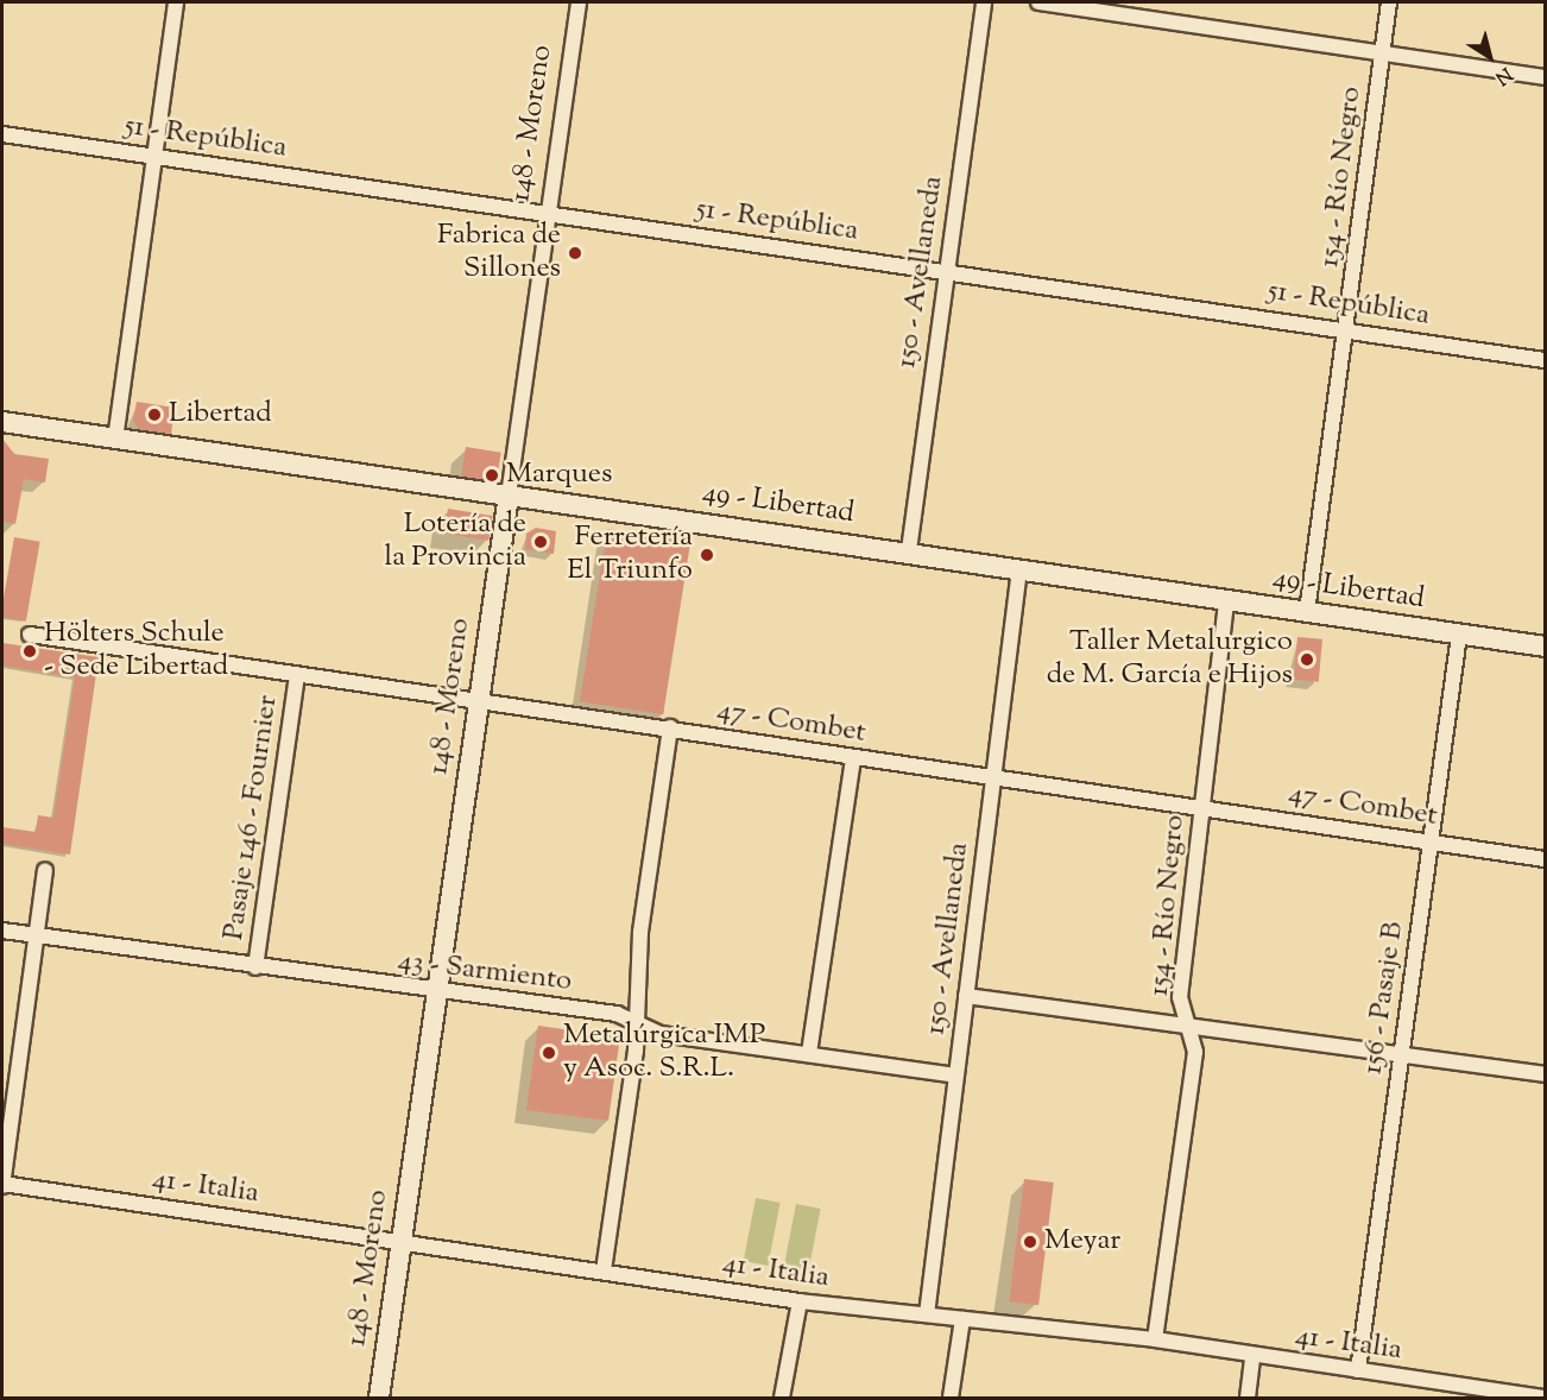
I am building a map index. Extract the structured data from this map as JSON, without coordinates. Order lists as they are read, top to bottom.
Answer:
{
  "streets": {
    "street": [
      "148 - Moreno",
      "51 - República",
      "154 - Río Negro",
      "150 - Avellaneda",
      "49 - Libertad",
      "47 - Combet",
      "Pasaje 146 - Fournier",
      "43 - Sarmiento",
      "156 - Pasaje B",
      "41 - Italia"
    ]
  },
  "crossings": [
    ["148 - Moreno", "51 - República"],
    ["148 - Moreno", "49 - Libertad"],
    ["148 - Moreno", "47 - Combet"],
    ["148 - Moreno", "43 - Sarmiento"],
    ["148 - Moreno", "41 - Italia"],
    ["51 - República", "154 - Río Negro"],
    ["51 - República", "150 - Avellaneda"],
    ["154 - Río Negro", "49 - Libertad"],
    ["154 - Río Negro", "47 - Combet"],
    ["154 - Río Negro", "41 - Italia"],
    ["150 - Avellaneda", "49 - Libertad"],
    ["150 - Avellaneda", "47 - Combet"],
    ["150 - Avellaneda", "43 - Sarmiento"],
    ["150 - Avellaneda", "41 - Italia"],
    ["49 - Libertad", "156 - Pasaje B"],
    ["47 - Combet", "Pasaje 146 - Fournier"],
    ["47 - Combet", "156 - Pasaje B"],
    ["Pasaje 146 - Fournier", "43 - Sarmiento"],
    ["156 - Pasaje B", "41 - Italia"]
  ],
  "places": [
    "Fabrica de Sillones",
    "Libertad",
    "Marques",
    "Lotería de la Provincia",
    "Ferretería El Triunfo",
    "Hölters Schule - Sede Libertad",
    "Taller Metalurgico de M. García e Hijos",
    "Metalúrgica IMP y Asoc. S.R.L.",
    "Meyar"
  ],
  "north": "bottom right"
}
